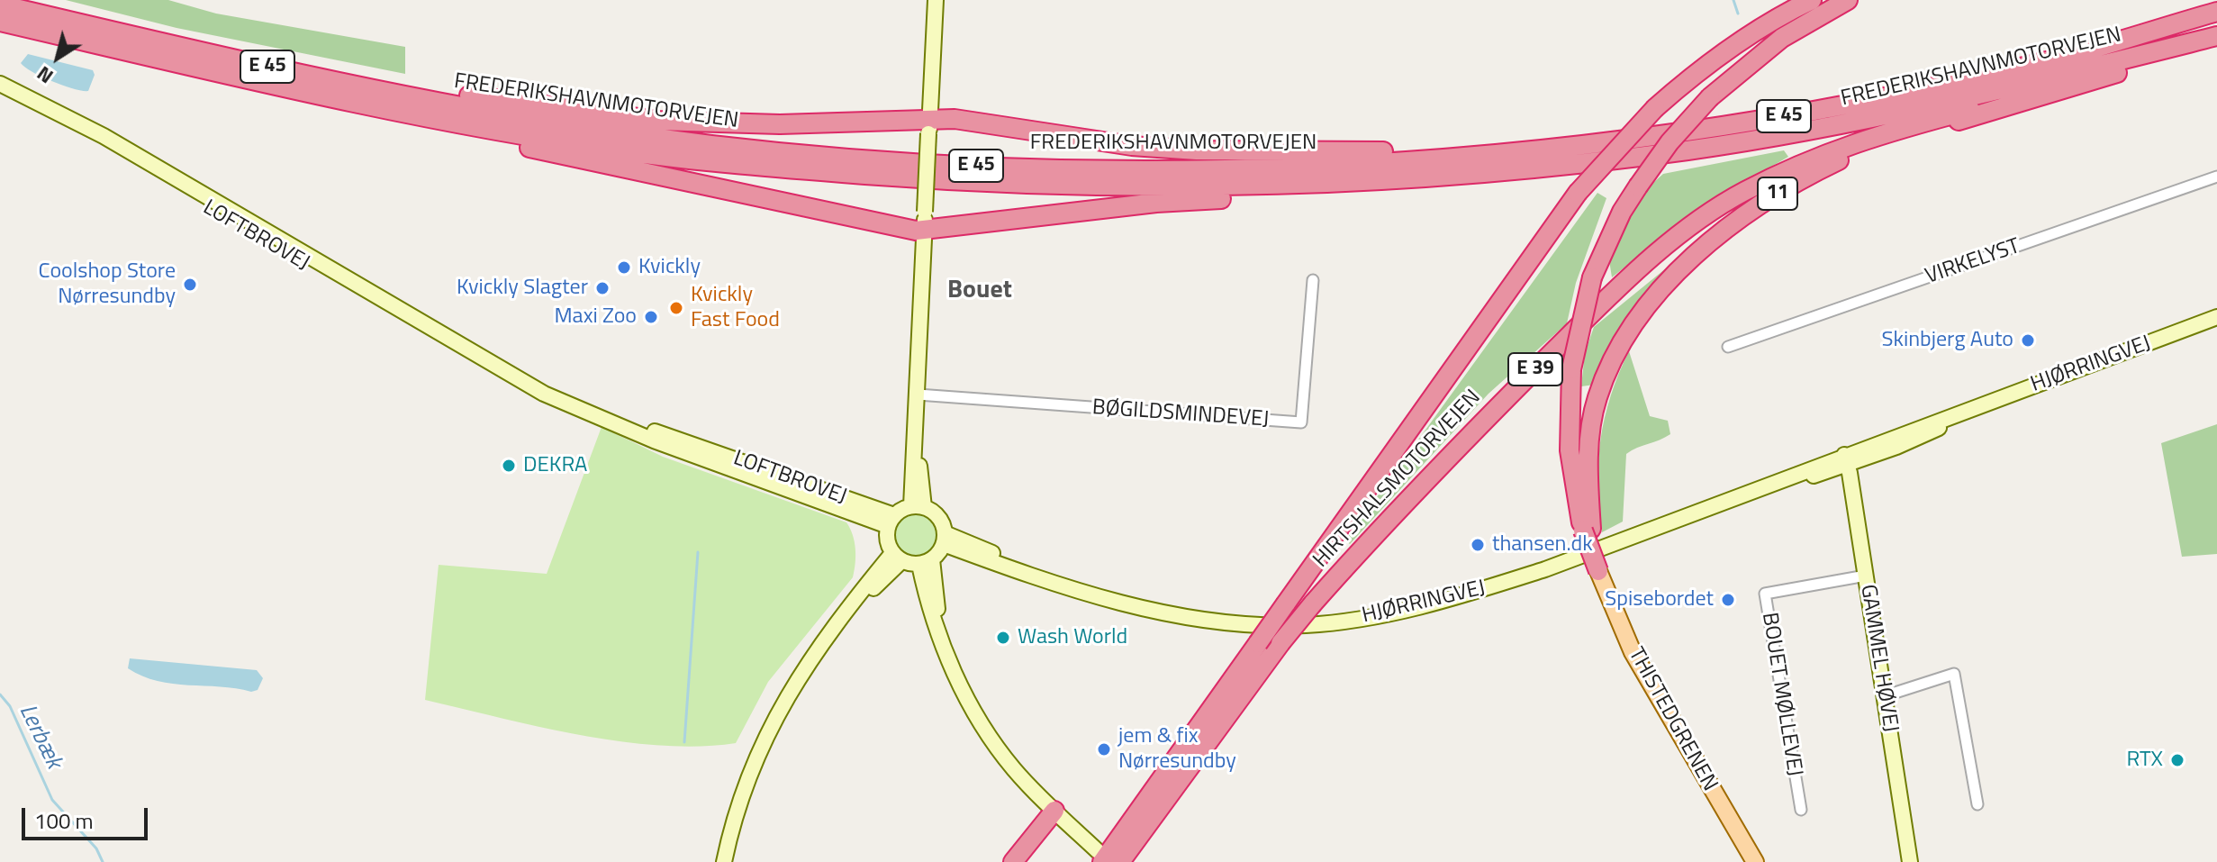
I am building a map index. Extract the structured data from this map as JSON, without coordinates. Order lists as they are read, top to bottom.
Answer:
{
  "streets": {
    "highway": [
      "E 45",
      "FREDERIKSHAVNMOTORVEJEN",
      "11",
      "E 39",
      "HIRTSHALSMOTORVEJEN"
    ],
    "main road": [
      "LOFTBROVEJ",
      "HJØRRINGVEJ",
      "GAMMEL HØVEJ",
      "THISTEDGRENEN"
    ],
    "street": ["VIRKELYST", "BØGILDSMINDEVEJ", "BOUET MØLLEVEJ"]
  },
  "crossings": [
    ["FREDERIKSHAVNMOTORVEJEN", "HIRTSHALSMOTORVEJEN"],
    ["11", "HIRTSHALSMOTORVEJEN"],
    ["11", "THISTEDGRENEN"],
    ["LOFTBROVEJ", "HJØRRINGVEJ"],
    ["HJØRRINGVEJ", "GAMMEL HØVEJ"],
    ["GAMMEL HØVEJ", "BOUET MØLLEVEJ"]
  ],
  "districts": ["Bouet"],
  "water": ["Lerbæk"],
  "places": [
    "Kvickly",
    "Coolshop Store Nørresundby",
    "Kvickly Slagter",
    "Kvickly Fast Food",
    "Maxi Zoo",
    "Skinbjerg Auto",
    "DEKRA",
    "thansen.dk",
    "Spisebordet",
    "Wash World",
    "jem & fix Nørresundby",
    "RTX"
  ],
  "scale_bar": "100 m",
  "north": "bottom left"
}
